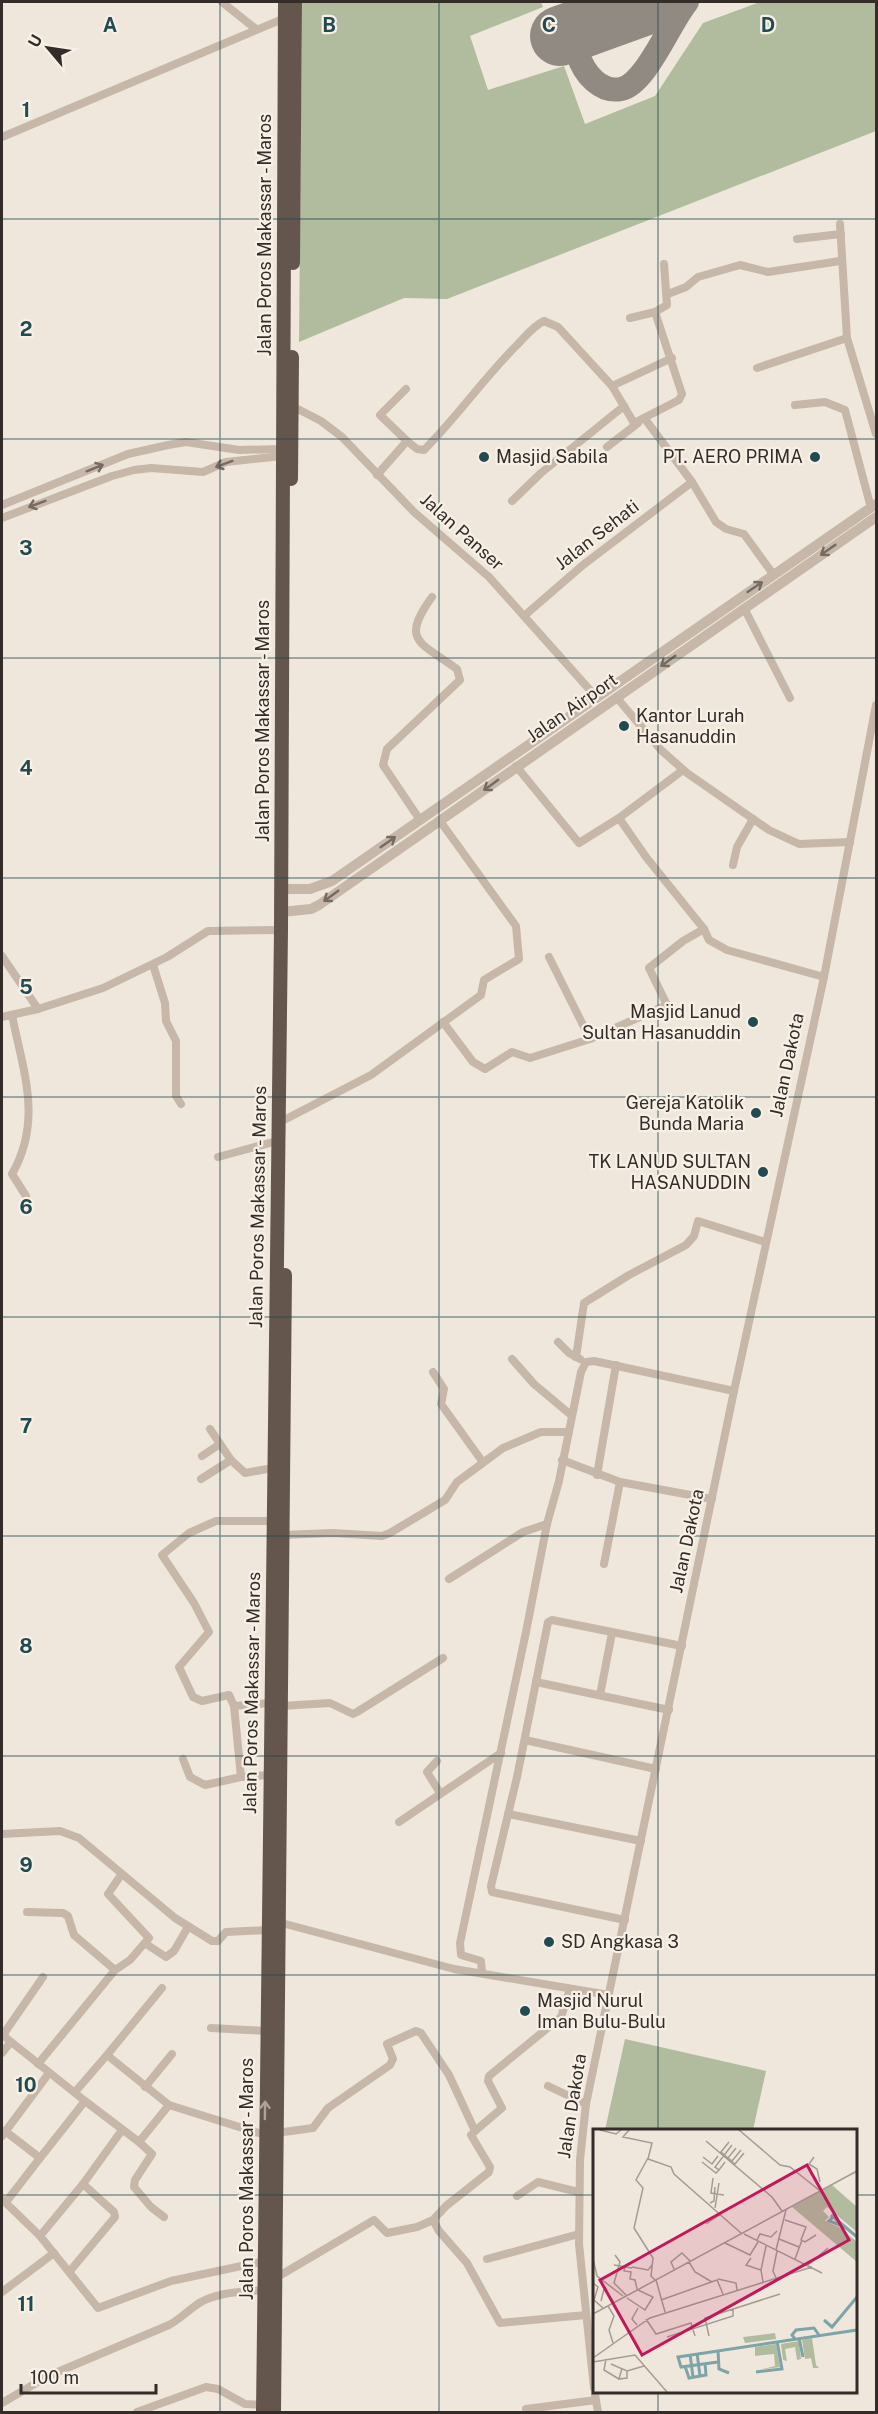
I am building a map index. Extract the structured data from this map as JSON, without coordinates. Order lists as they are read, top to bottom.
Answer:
{
  "streets": {
    "highway": ["Jalan Poros Makassar - Maros"],
    "street": [
      "Jalan Panser",
      "Jalan Sehati",
      "Jalan Airport",
      "Jalan Dakota"
    ]
  },
  "crossings": [
    ["Jalan Poros Makassar - Maros", "Jalan Panser"],
    ["Jalan Poros Makassar - Maros", "Jalan Airport"],
    ["Jalan Panser", "Jalan Sehati"],
    ["Jalan Panser", "Jalan Airport"]
  ],
  "places": [
    "Masjid Sabila",
    "PT. AERO PRIMA",
    "Kantor Lurah Hasanuddin",
    "Masjid Lanud Sultan Hasanuddin",
    "Gereja Katolik Bunda Maria",
    "TK LANUD SULTAN HASANUDDIN",
    "SD Angkasa 3",
    "Masjid Nurul Iman Bulu-Bulu"
  ],
  "scale_bar": "100 m",
  "north": "top left",
  "grid": {
    "columns": [
      "A",
      "B",
      "C",
      "D"
    ],
    "rows": [
      "1",
      "2",
      "3",
      "4",
      "5",
      "6",
      "7",
      "8",
      "9",
      "10",
      "11"
    ]
  }
}
